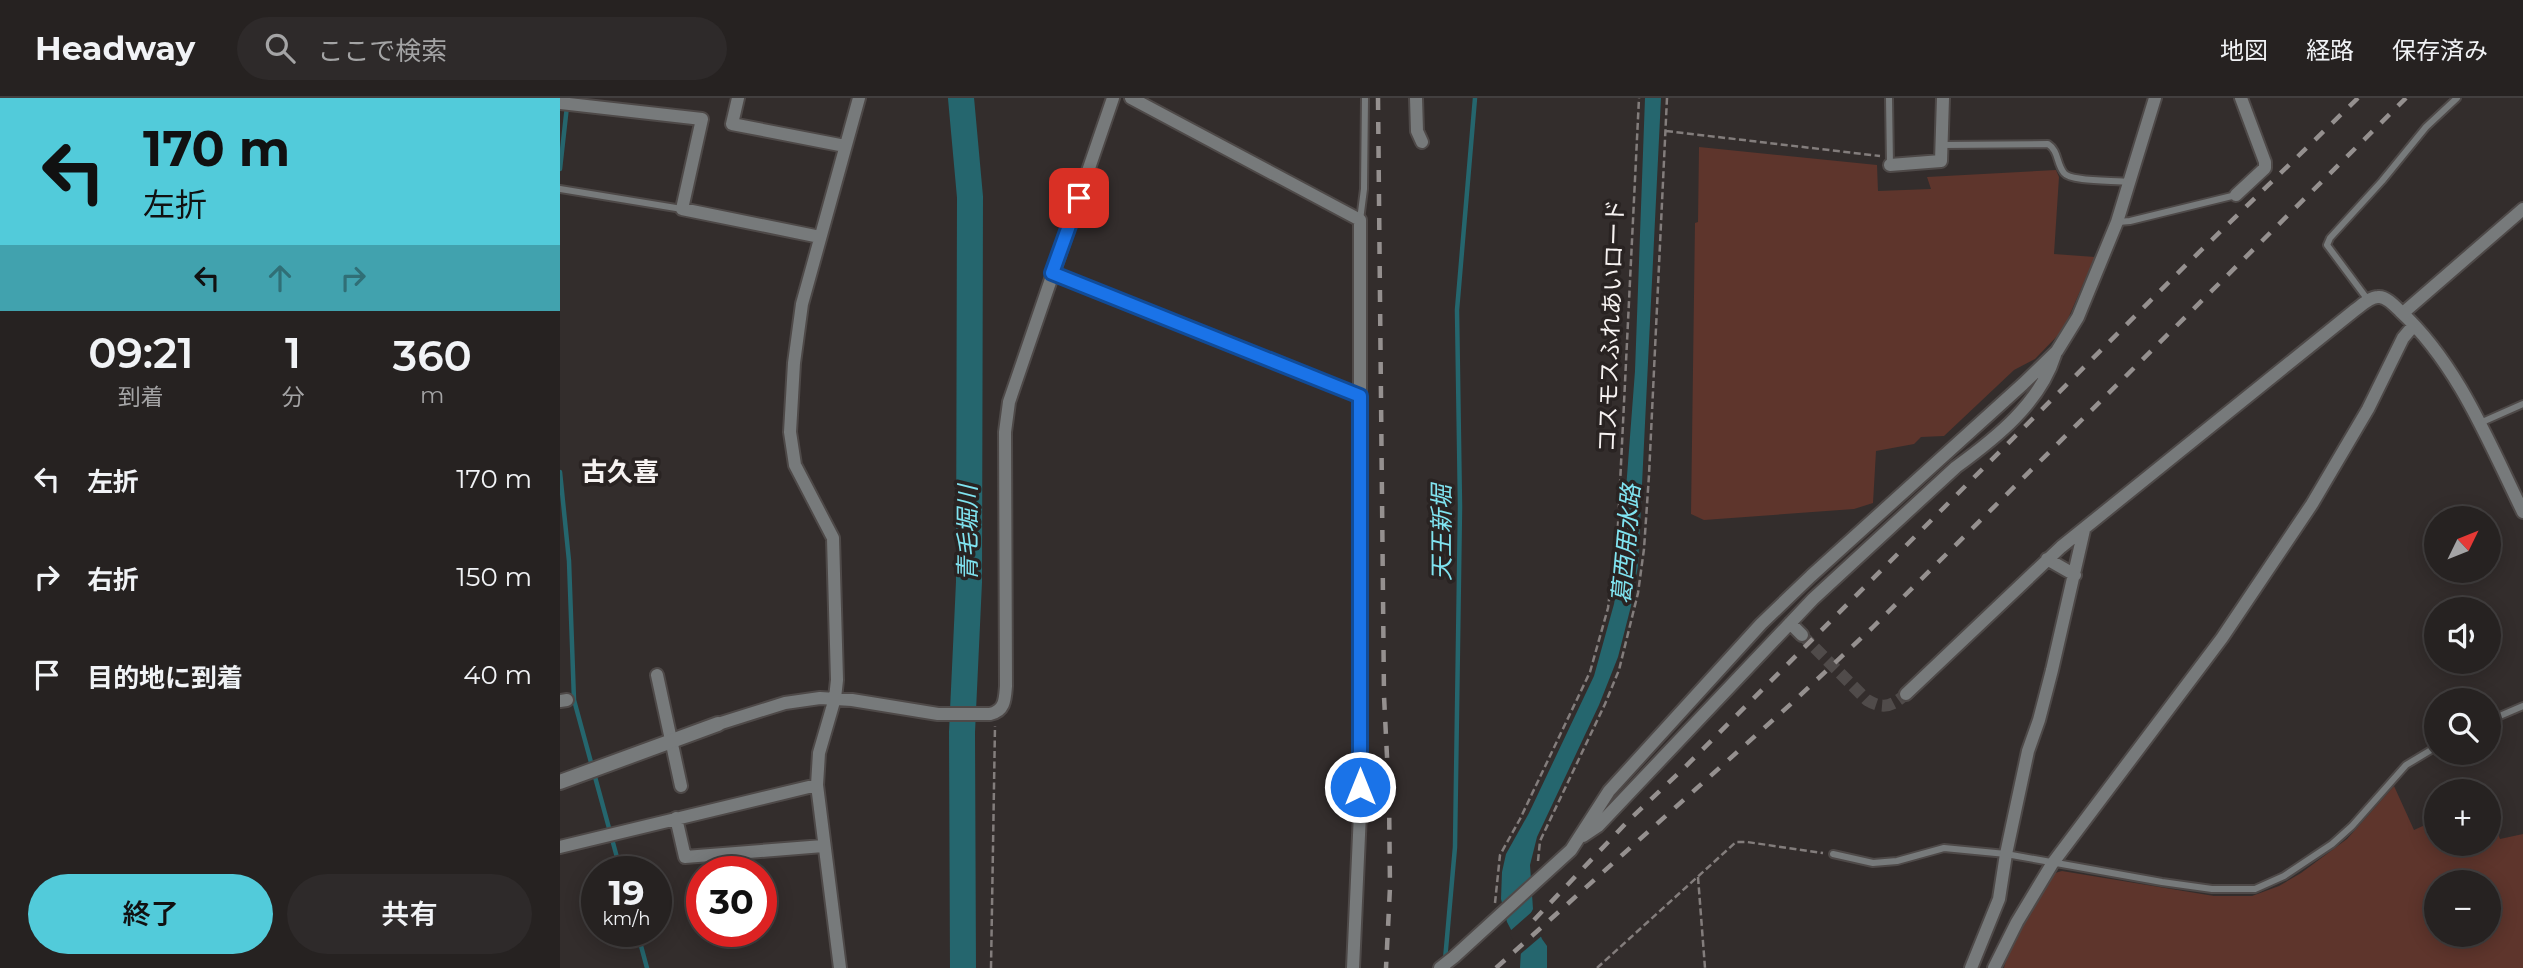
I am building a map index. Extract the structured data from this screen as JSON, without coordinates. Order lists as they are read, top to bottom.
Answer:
{
  "streets": {
    "path": ["コスモスふれあいロード"]
  },
  "districts": ["古久喜"],
  "water": ["青毛堀川", "天王新堀", "葛西用水路"],
  "north": "top right",
  "page": {
    "header": "Headway",
    "search": "ここで検索",
    "nav": ["地図", "経路", "保存済み"],
    "turn": ["170 m", "左折"],
    "eta": [
      "09:21",
      "到着",
      "1",
      "分",
      "360",
      "m"
    ],
    "list": [
      {
        "name": "左折",
        "value": "170 m"
      },
      {
        "name": "右折",
        "value": "150 m"
      },
      {
        "name": "目的地に到着",
        "value": "40 m"
      }
    ],
    "map_buttons": ["+", "−"],
    "speed": "19 km/h",
    "limit": "30",
    "buttons": ["終了", "共有"]
  }
}
